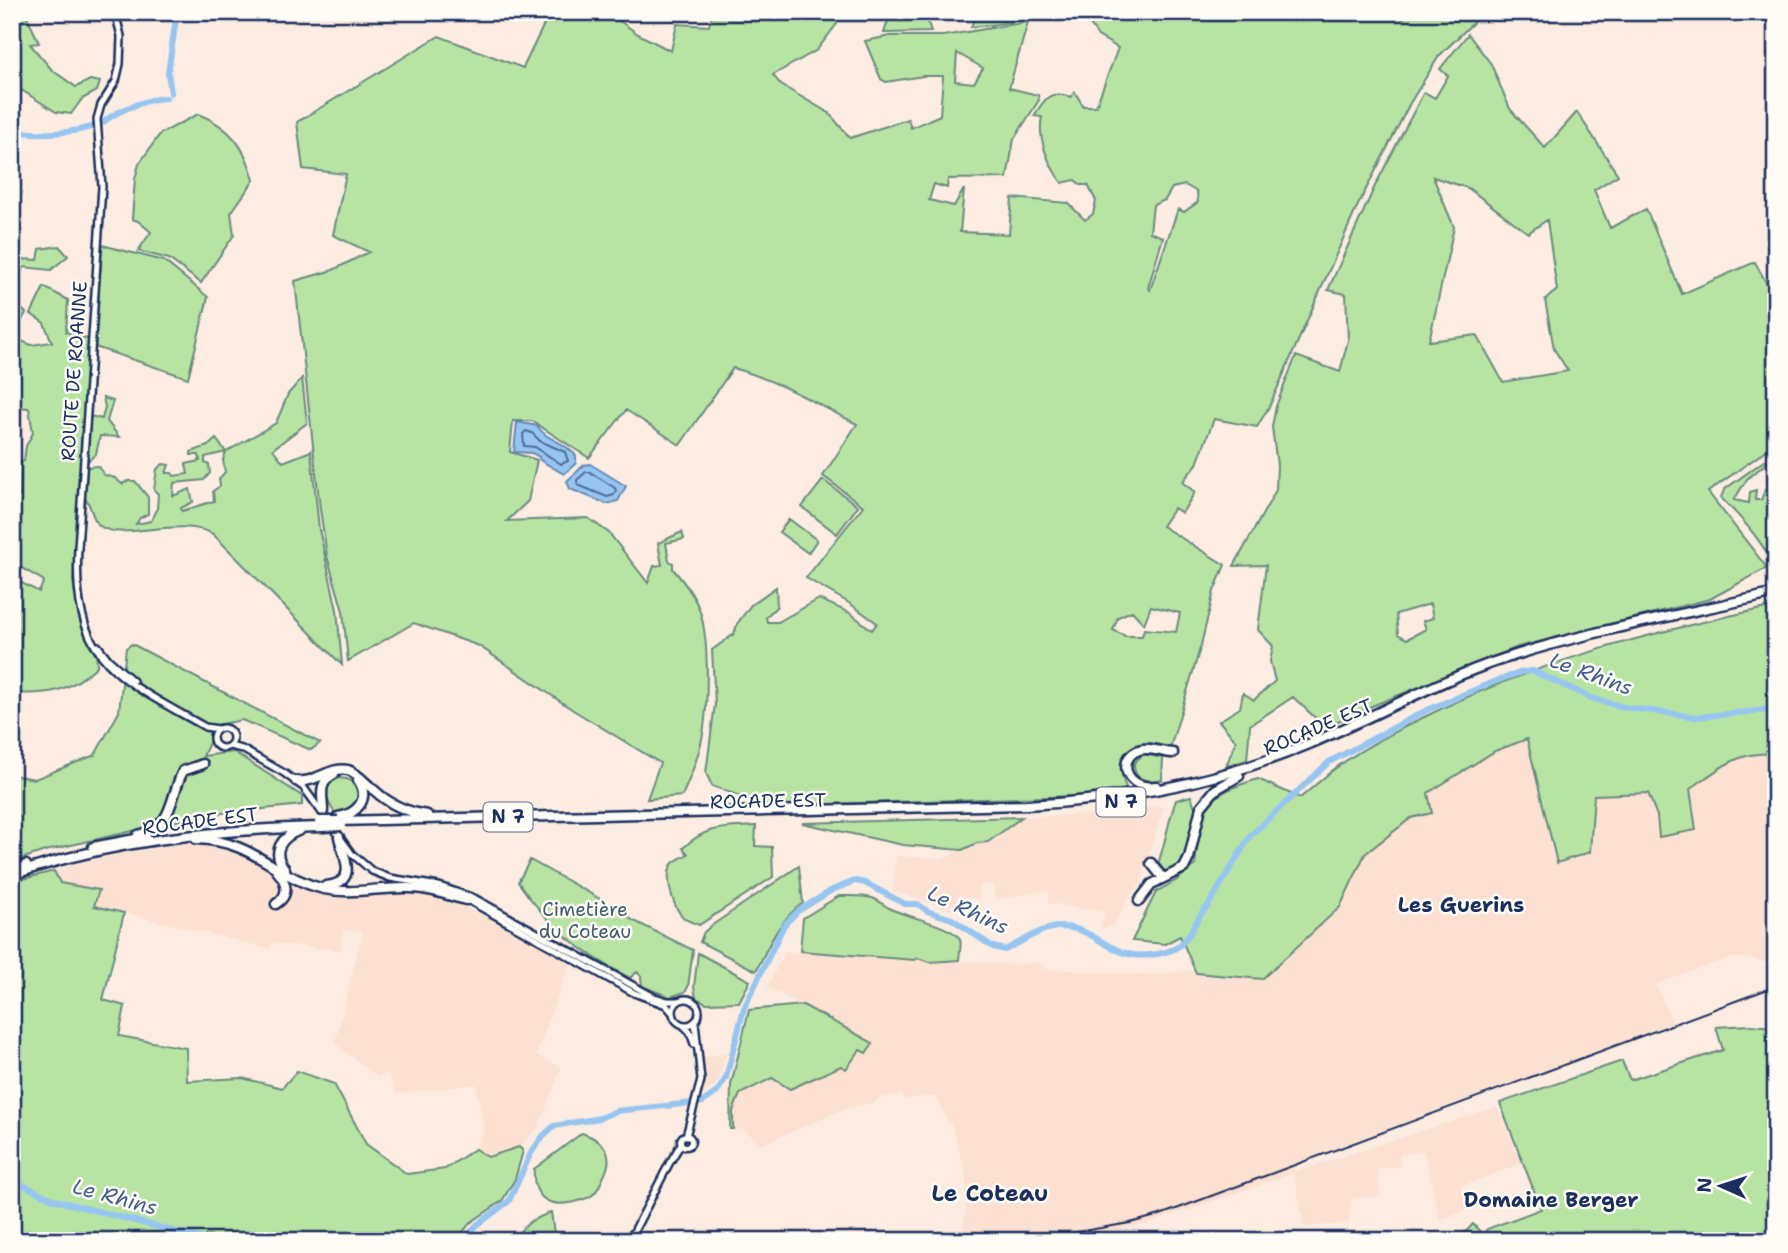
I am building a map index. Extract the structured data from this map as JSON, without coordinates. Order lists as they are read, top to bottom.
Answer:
{
  "streets": {
    "highway": ["ROCADE EST", "N 7"],
    "main road": ["ROUTE DE ROANNE"]
  },
  "crossings": [
    ["ROCADE EST", "N 7"]
  ],
  "districts": ["Les Guerins", "Le Coteau", "Domaine Berger"],
  "water": ["Le Rhins"],
  "parks": ["Cimetière du Coteau"],
  "north": "left"
}
